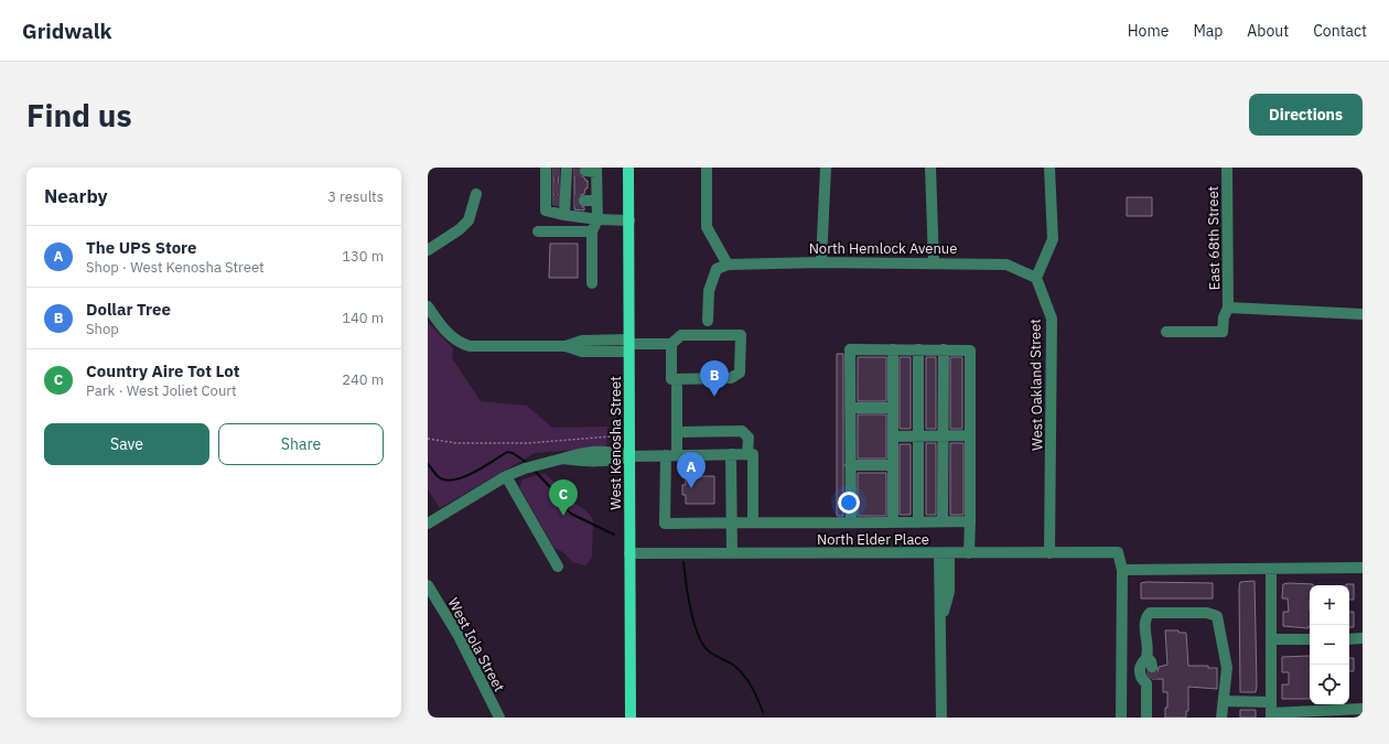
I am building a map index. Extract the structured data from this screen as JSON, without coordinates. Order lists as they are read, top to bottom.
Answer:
{
  "streets": {
    "main road": ["West Kenosha Street"],
    "street": [
      "East 68th Street",
      "North Hemlock Avenue",
      "West Oakland Street",
      "North Elder Place",
      "West Iola Street"
    ]
  },
  "crossings": [
    ["North Hemlock Avenue", "West Oakland Street"],
    ["West Oakland Street", "North Elder Place"],
    ["West Kenosha Street", "North Elder Place"]
  ],
  "page": {
    "header": "Gridwalk",
    "nav": [
      "Home",
      "Map",
      "About",
      "Contact"
    ],
    "buttons": [
      "Directions",
      ["Save", "Share"]
    ],
    "title": "Find us",
    "heading": ["Nearby", "3 results"],
    "list": [
      {
        "mark": "A",
        "name": "The UPS Store",
        "note": "Shop · West Kenosha Street",
        "value": "130 m"
      },
      {
        "mark": "B",
        "name": "Dollar Tree",
        "note": "Shop",
        "value": "140 m"
      },
      {
        "mark": "C",
        "name": "Country Aire Tot Lot",
        "note": "Park · West Joliet Court",
        "value": "240 m"
      }
    ],
    "pins": ["B", "A", "C"],
    "map_buttons": ["+", "−"]
  }
}
